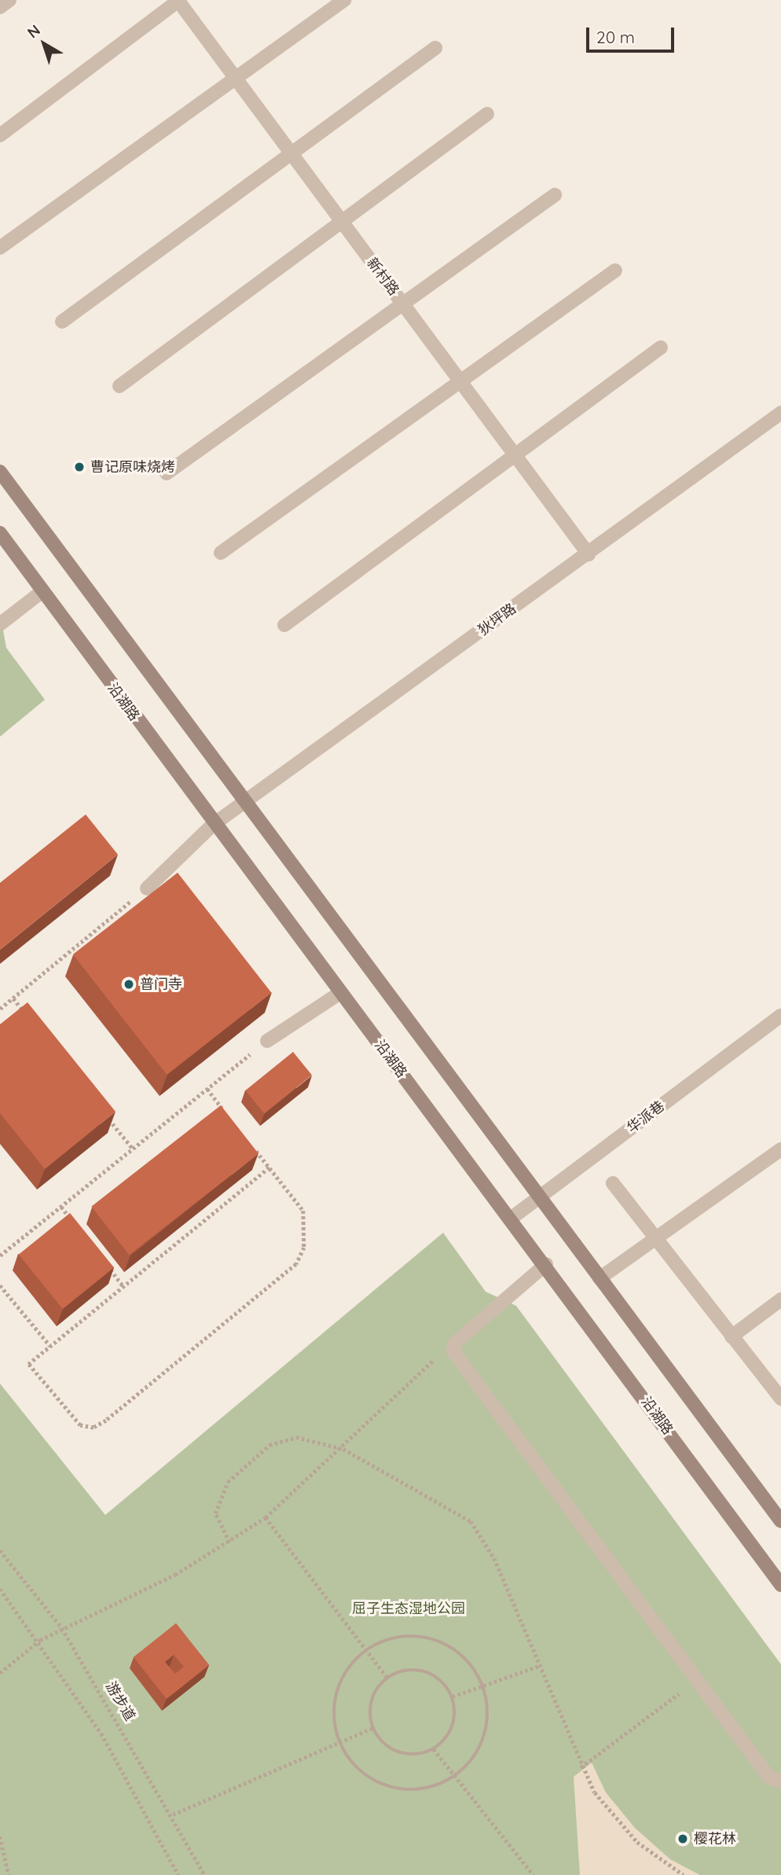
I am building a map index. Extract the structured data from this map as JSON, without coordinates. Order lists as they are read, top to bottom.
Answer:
{
  "streets": {
    "main road": ["沿湖路"],
    "street": ["新村路", "狄坪路", "华派巷"],
    "path": ["游步道"]
  },
  "crossings": [
    ["新村路", "狄坪路"],
    ["狄坪路", "沿湖路"],
    ["沿湖路", "华派巷"]
  ],
  "parks": ["屈子生态湿地公园"],
  "places": ["曹记原味烧烤", "普门寺", "樱花林"],
  "scale_bar": "20 m",
  "north": "top left"
}
